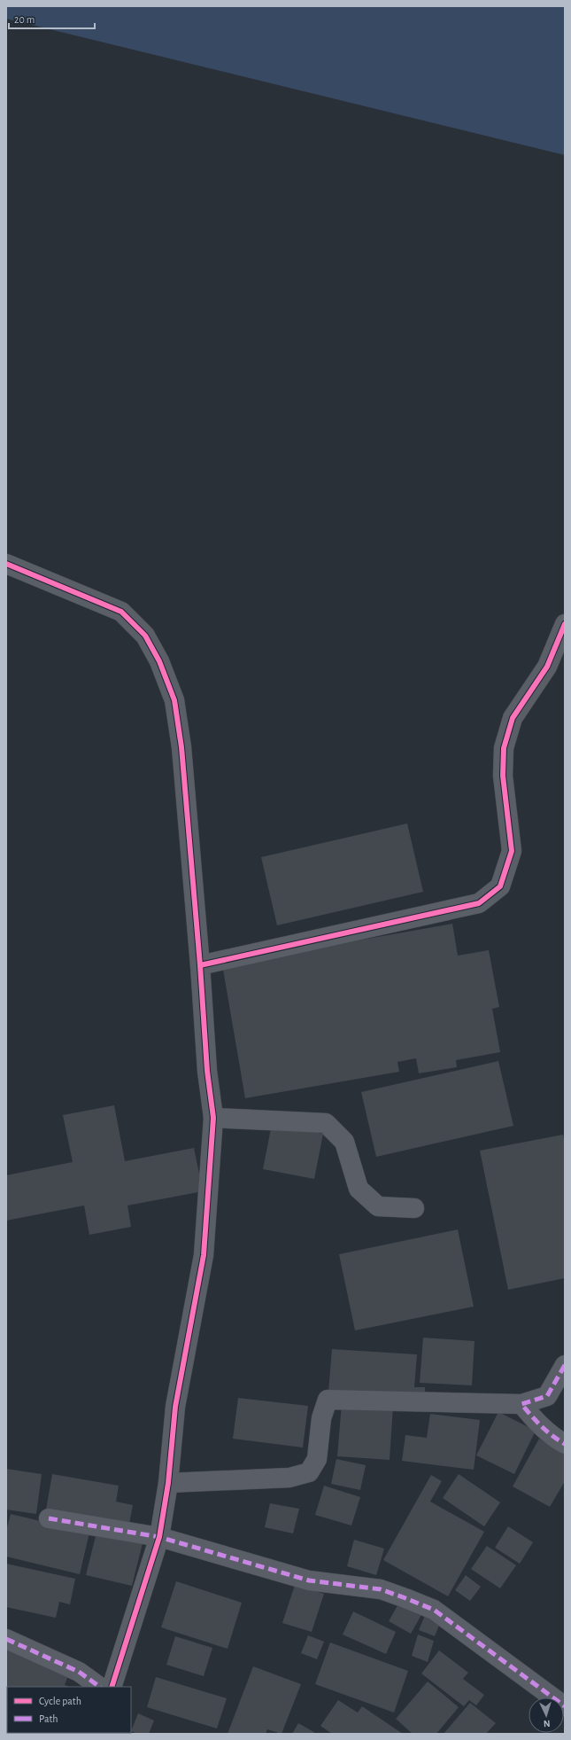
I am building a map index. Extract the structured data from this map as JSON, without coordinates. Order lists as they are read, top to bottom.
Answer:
{
  "legend": ["Cycle path", "Path"],
  "scale_bar": "20 m",
  "north": "bottom"
}
